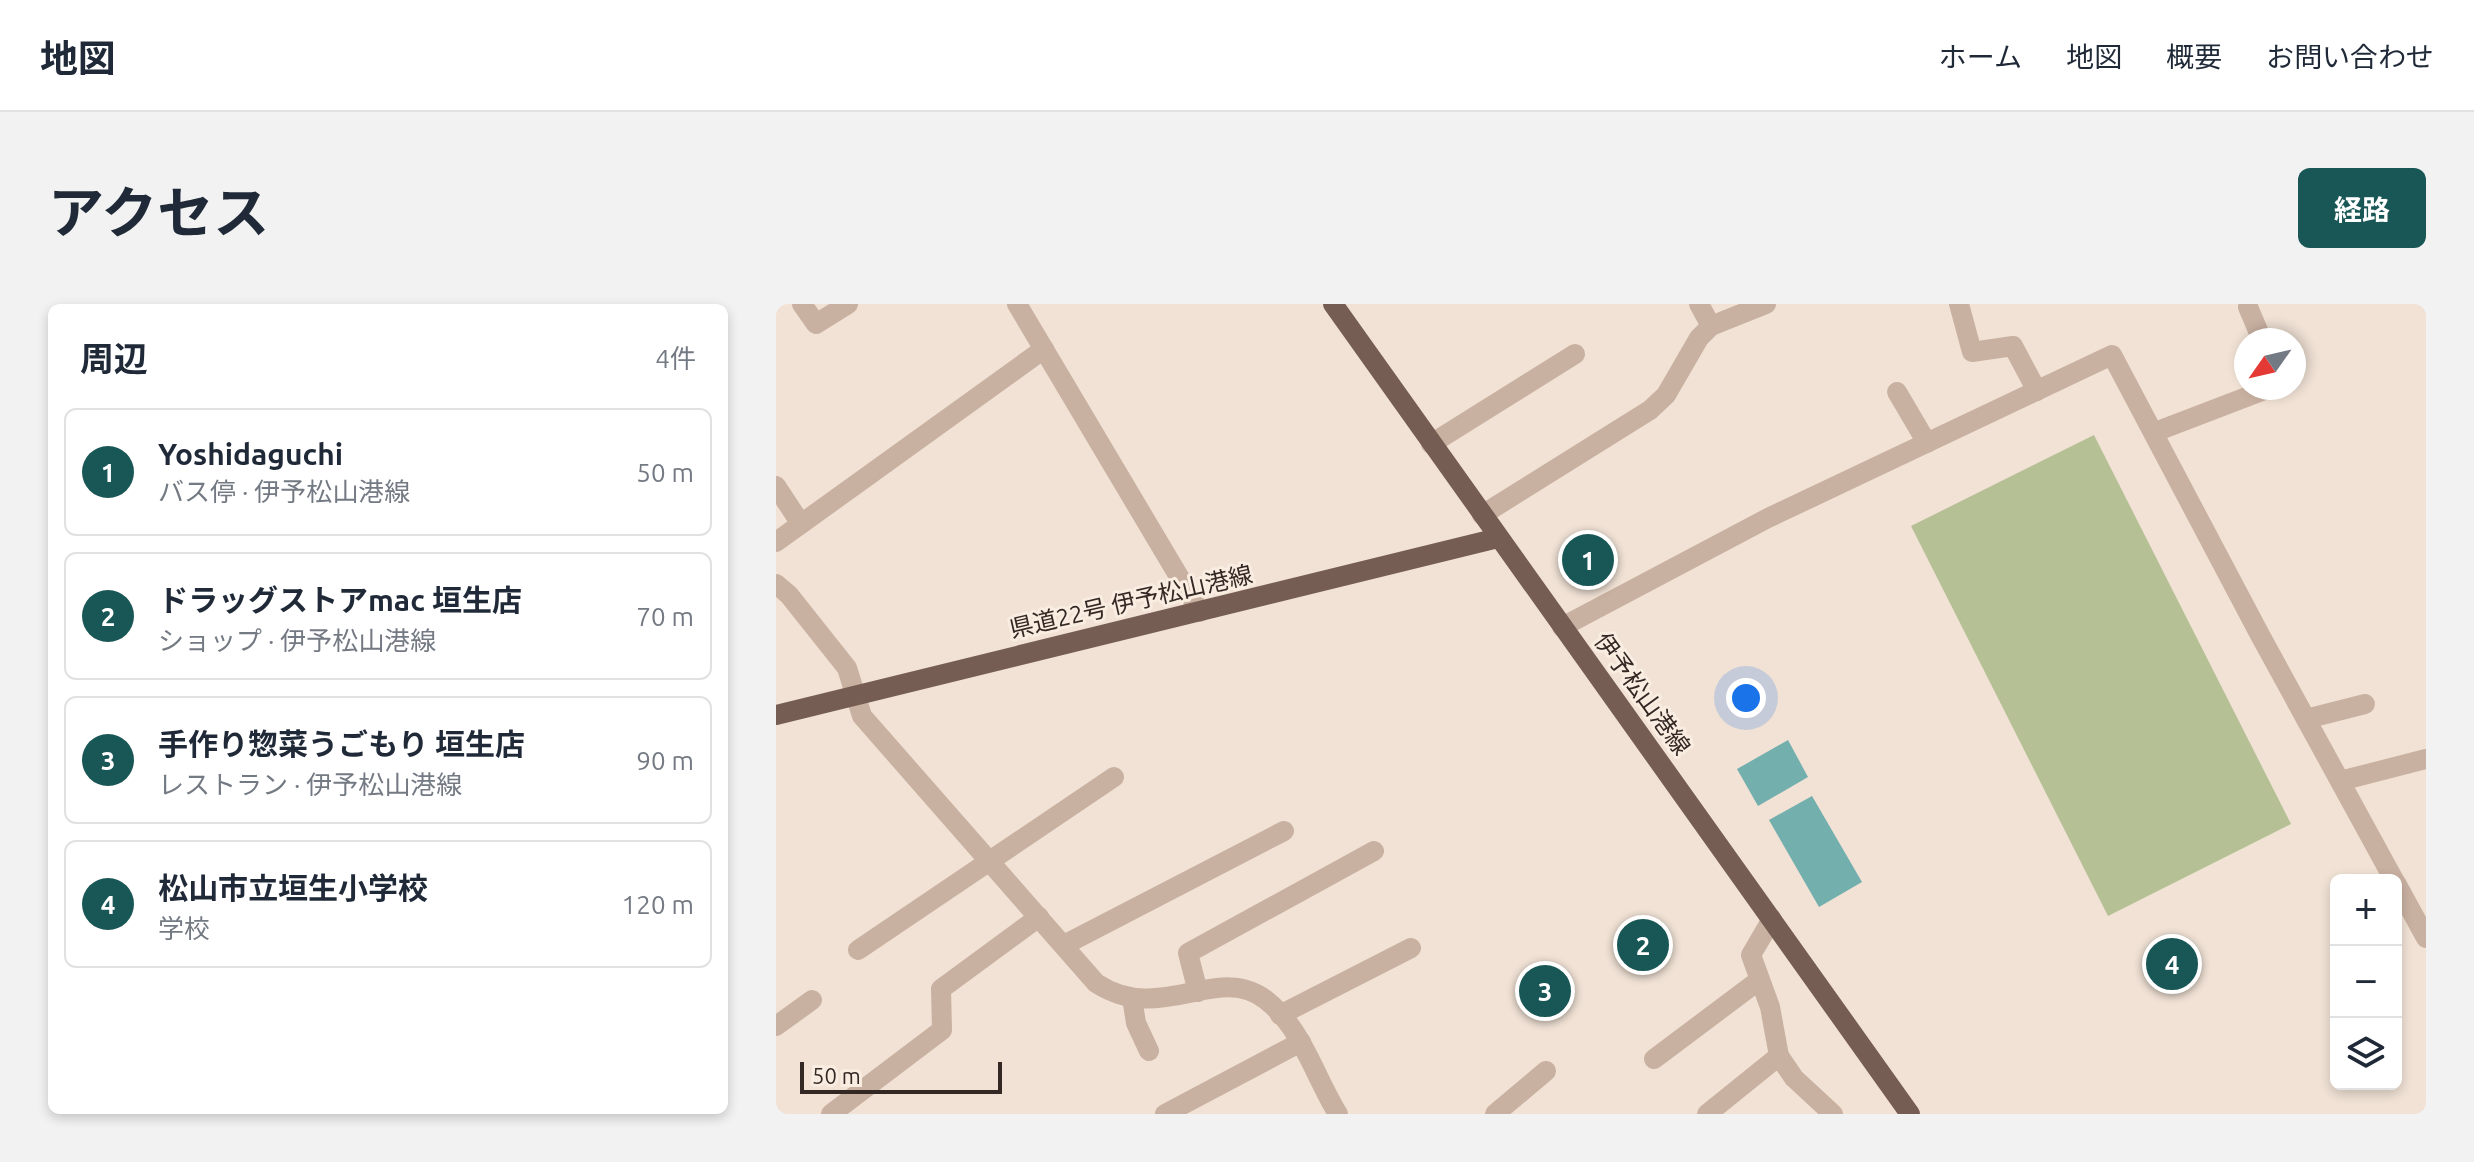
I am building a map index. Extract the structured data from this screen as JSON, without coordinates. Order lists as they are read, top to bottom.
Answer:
{
  "streets": {
    "main road": ["県道22号 伊予松山港線", "伊予松山港線"]
  },
  "crossings": [
    ["県道22号 伊予松山港線", "伊予松山港線"]
  ],
  "scale_bar": "50 m",
  "north": "bottom left",
  "page": {
    "header": "地図",
    "nav": [
      "ホーム",
      "地図",
      "概要",
      "お問い合わせ"
    ],
    "title": "アクセス",
    "buttons": "経路",
    "heading": ["周辺", "4件"],
    "list": [
      {
        "mark": "1",
        "name": "Yoshidaguchi",
        "note": "バス停 · 伊予松山港線",
        "value": "50 m"
      },
      {
        "mark": "2",
        "name": "ドラッグストアmac 垣生店",
        "note": "ショップ · 伊予松山港線",
        "value": "70 m"
      },
      {
        "mark": "3",
        "name": "手作り惣菜うごもり 垣生店",
        "note": "レストラン · 伊予松山港線",
        "value": "90 m"
      },
      {
        "mark": "4",
        "name": "松山市立垣生小学校",
        "note": "学校",
        "value": "120 m"
      }
    ],
    "pins": [
      "1",
      "2",
      "4",
      "3"
    ],
    "map_buttons": ["+", "−"],
    "scale": "50 m"
  }
}
